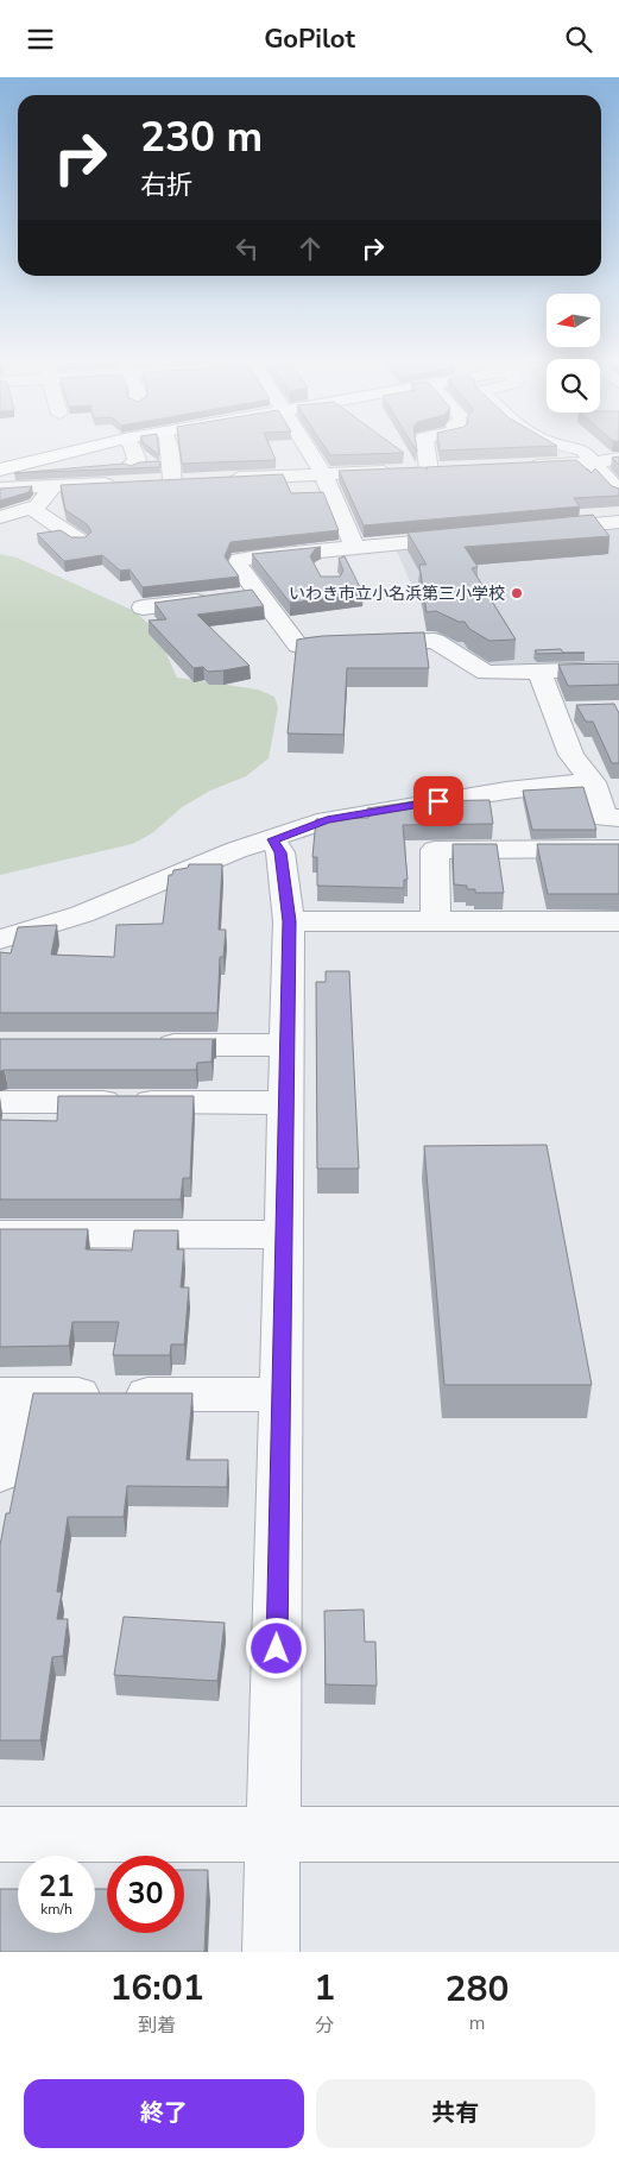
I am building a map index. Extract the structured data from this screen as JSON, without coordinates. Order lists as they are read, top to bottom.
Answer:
{
  "places": ["いわき市立小名浜第三小学校"],
  "north": "left",
  "page": {
    "header": "GoPilot",
    "turn": ["230 m", "右折"],
    "speed": "21 km/h",
    "limit": "30",
    "eta": [
      "16:01",
      "到着",
      "1",
      "分",
      "280",
      "m"
    ],
    "buttons": ["終了", "共有"]
  }
}
